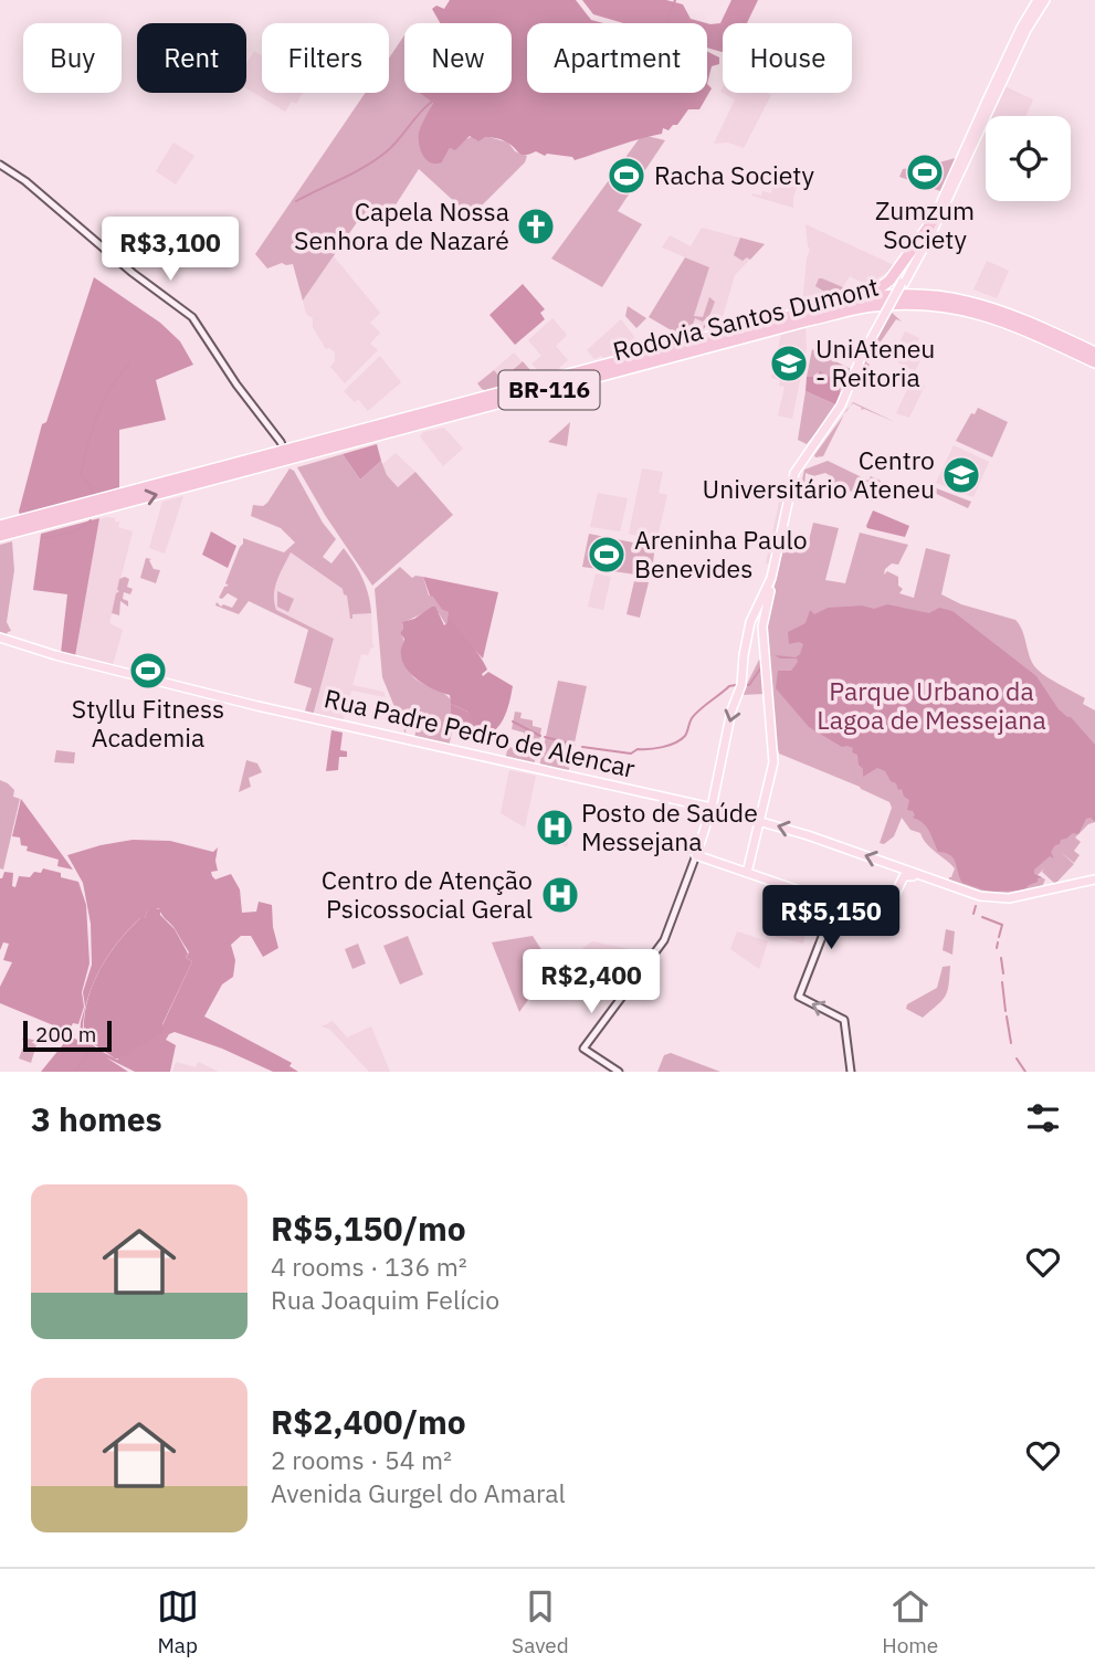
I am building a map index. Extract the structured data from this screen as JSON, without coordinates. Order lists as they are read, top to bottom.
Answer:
{
  "streets": {
    "highway": ["Rodovia Santos Dumont", "BR-116"],
    "main road": ["Rua Padre Pedro de Alencar"]
  },
  "parks": ["Parque Urbano da Lagoa de Messejana"],
  "places": {
    "sports": [
      "Zumzum Society",
      "Racha Society",
      "Areninha Paulo Benevides",
      "Styllu Fitness Academia"
    ],
    "church": ["Capela Nossa Senhora de Nazaré"],
    "school or university": ["UniAteneu - Reitoria", "Centro Universitário Ateneu"],
    "hospital": ["Posto de Saúde Messejana", "Centro de Atenção Psicossocial Geral"]
  },
  "scale_bar": "200 m",
  "page": {
    "chip": [
      "Buy",
      "Rent",
      "Filters",
      "New",
      "Apartment",
      "House"
    ],
    "price": ["R$3,100", "R$5,150", "R$2,400"],
    "scale": "200 m",
    "heading": "3 homes",
    "list": [
      {
        "name": "R$5,150/mo",
        "note": "4 rooms · 136 m² · Rua Joaquim Felício"
      },
      {
        "name": "R$2,400/mo",
        "note": "2 rooms · 54 m² · Avenida Gurgel do Amaral"
      }
    ],
    "tabs": ["Map", "Saved", "Home"]
  }
}
